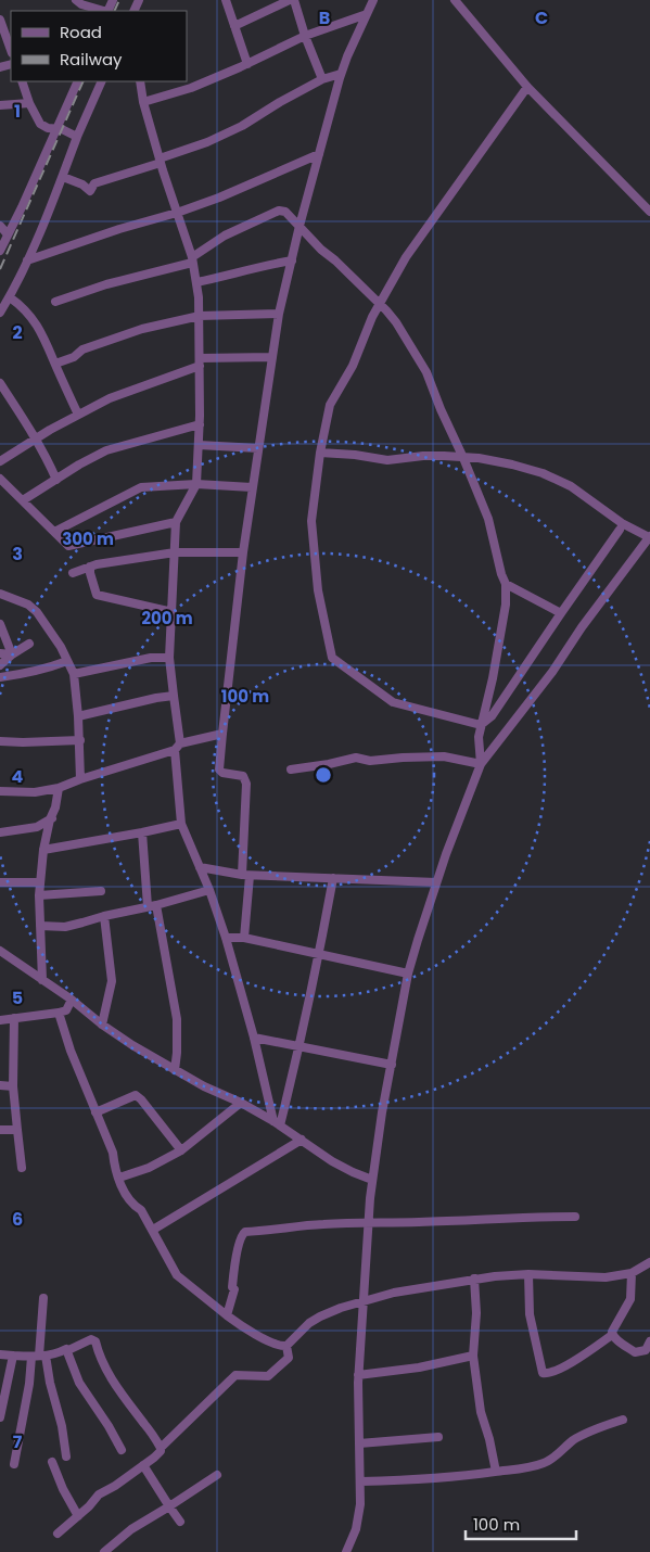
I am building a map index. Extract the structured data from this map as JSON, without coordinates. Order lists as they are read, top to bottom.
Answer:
{
  "legend": ["Road", "Railway"],
  "scale_bar": "100 m",
  "grid": {
    "columns": ["B", "C"],
    "rows": [
      "1",
      "2",
      "3",
      "4",
      "5",
      "6",
      "7"
    ]
  },
  "rings": ["300 m", "200 m", "100 m"]
}
